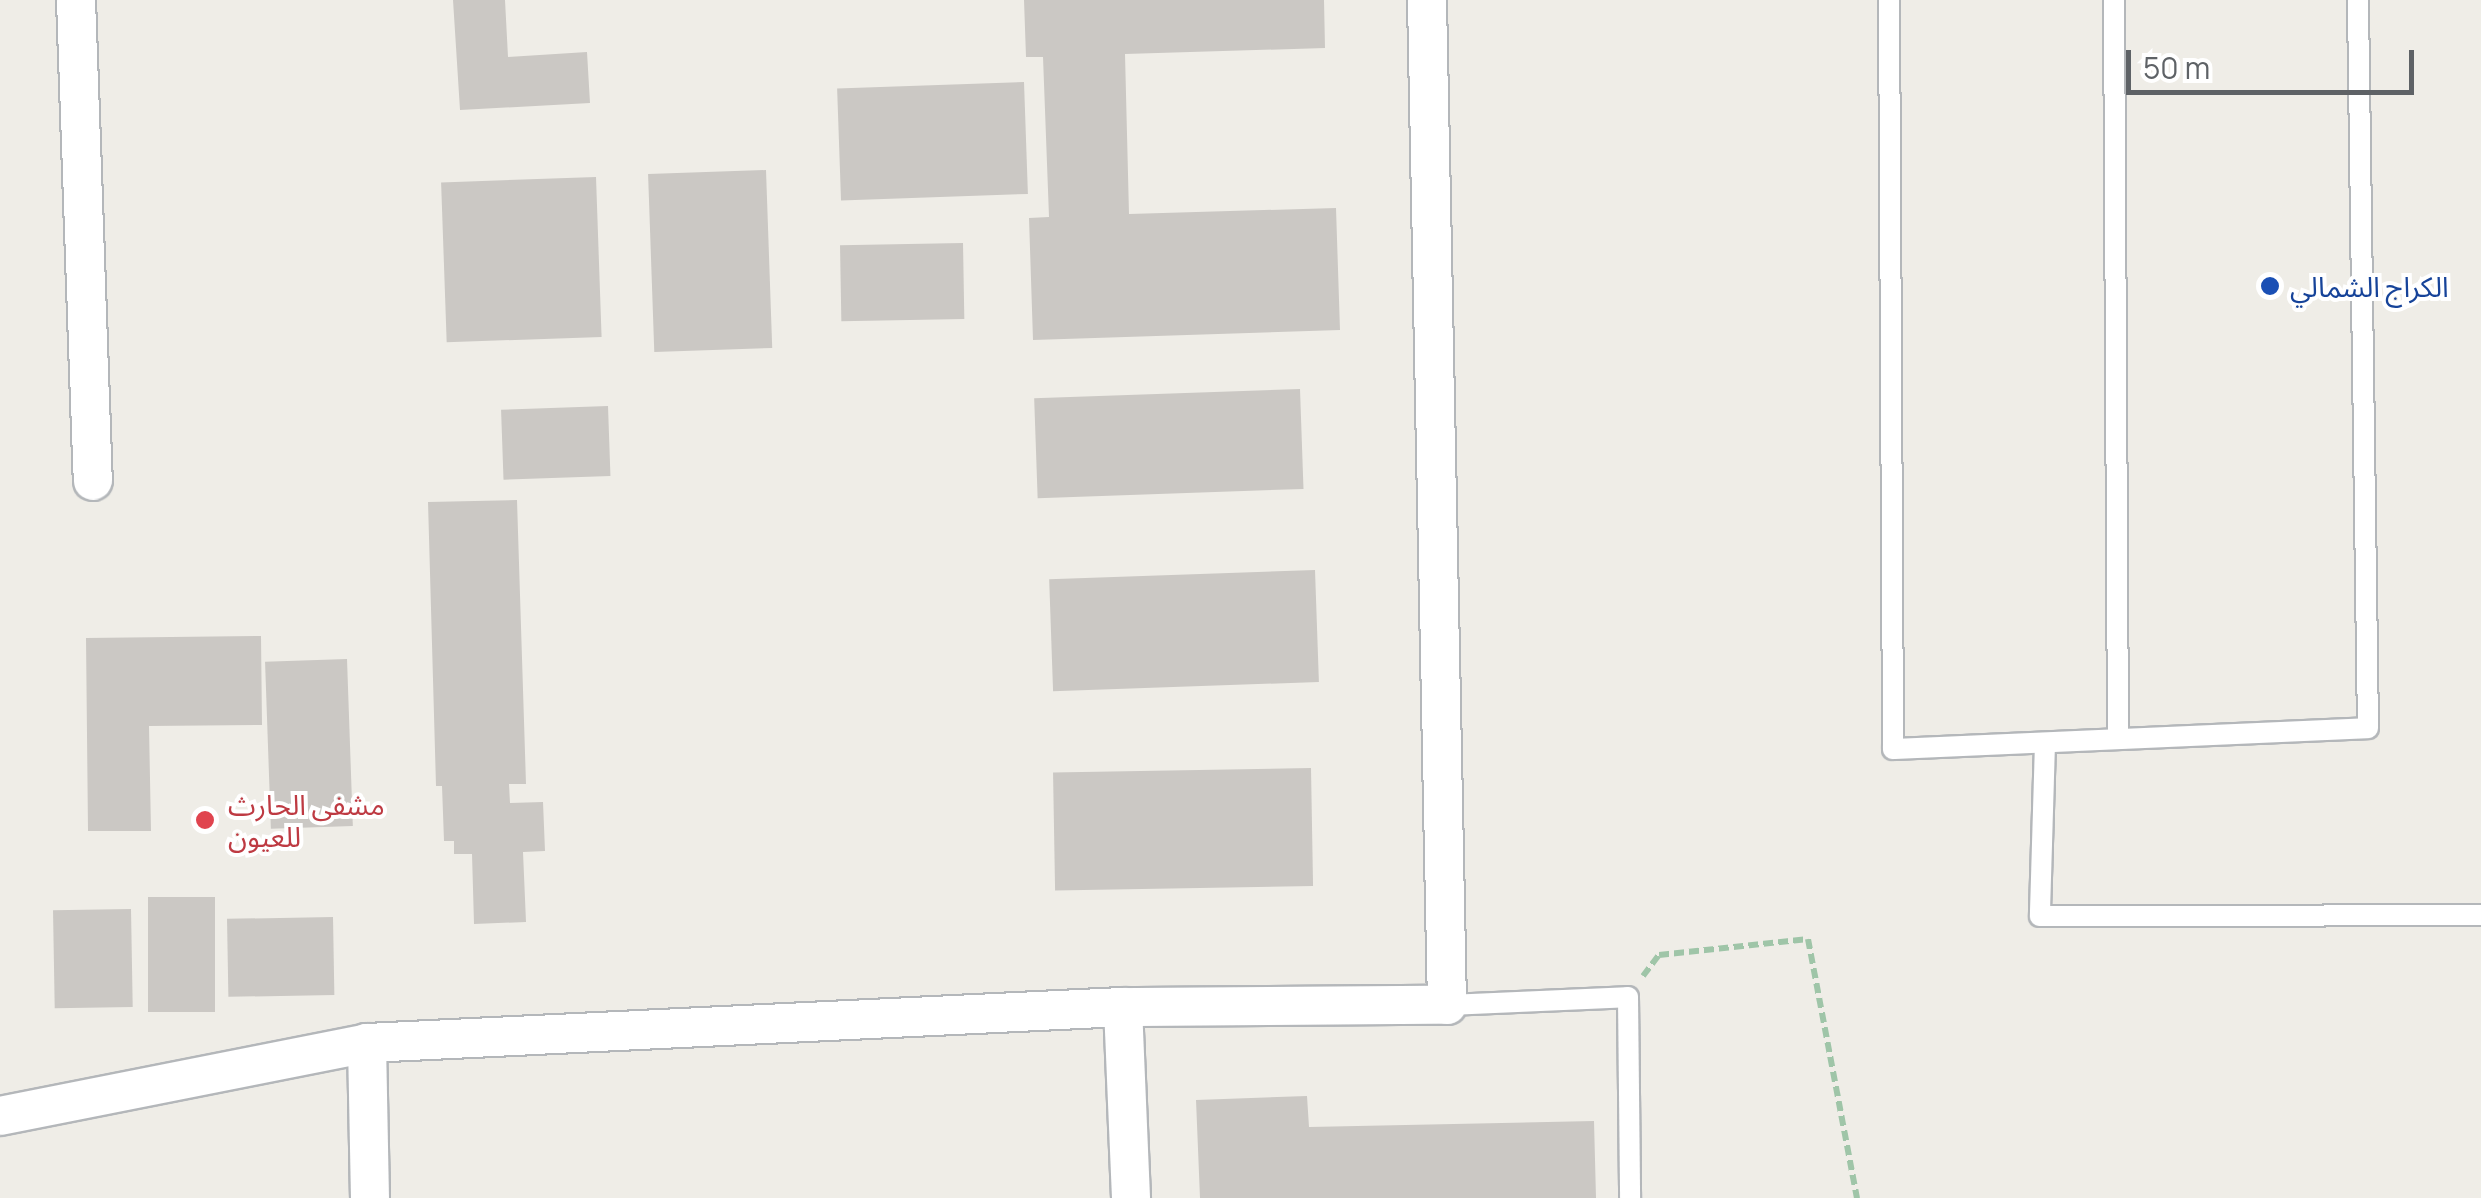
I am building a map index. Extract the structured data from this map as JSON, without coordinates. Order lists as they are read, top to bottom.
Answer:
{
  "places": ["الكراج الشمالي", "مشفى الحارث للعيون"],
  "scale_bar": "50 m"
}
